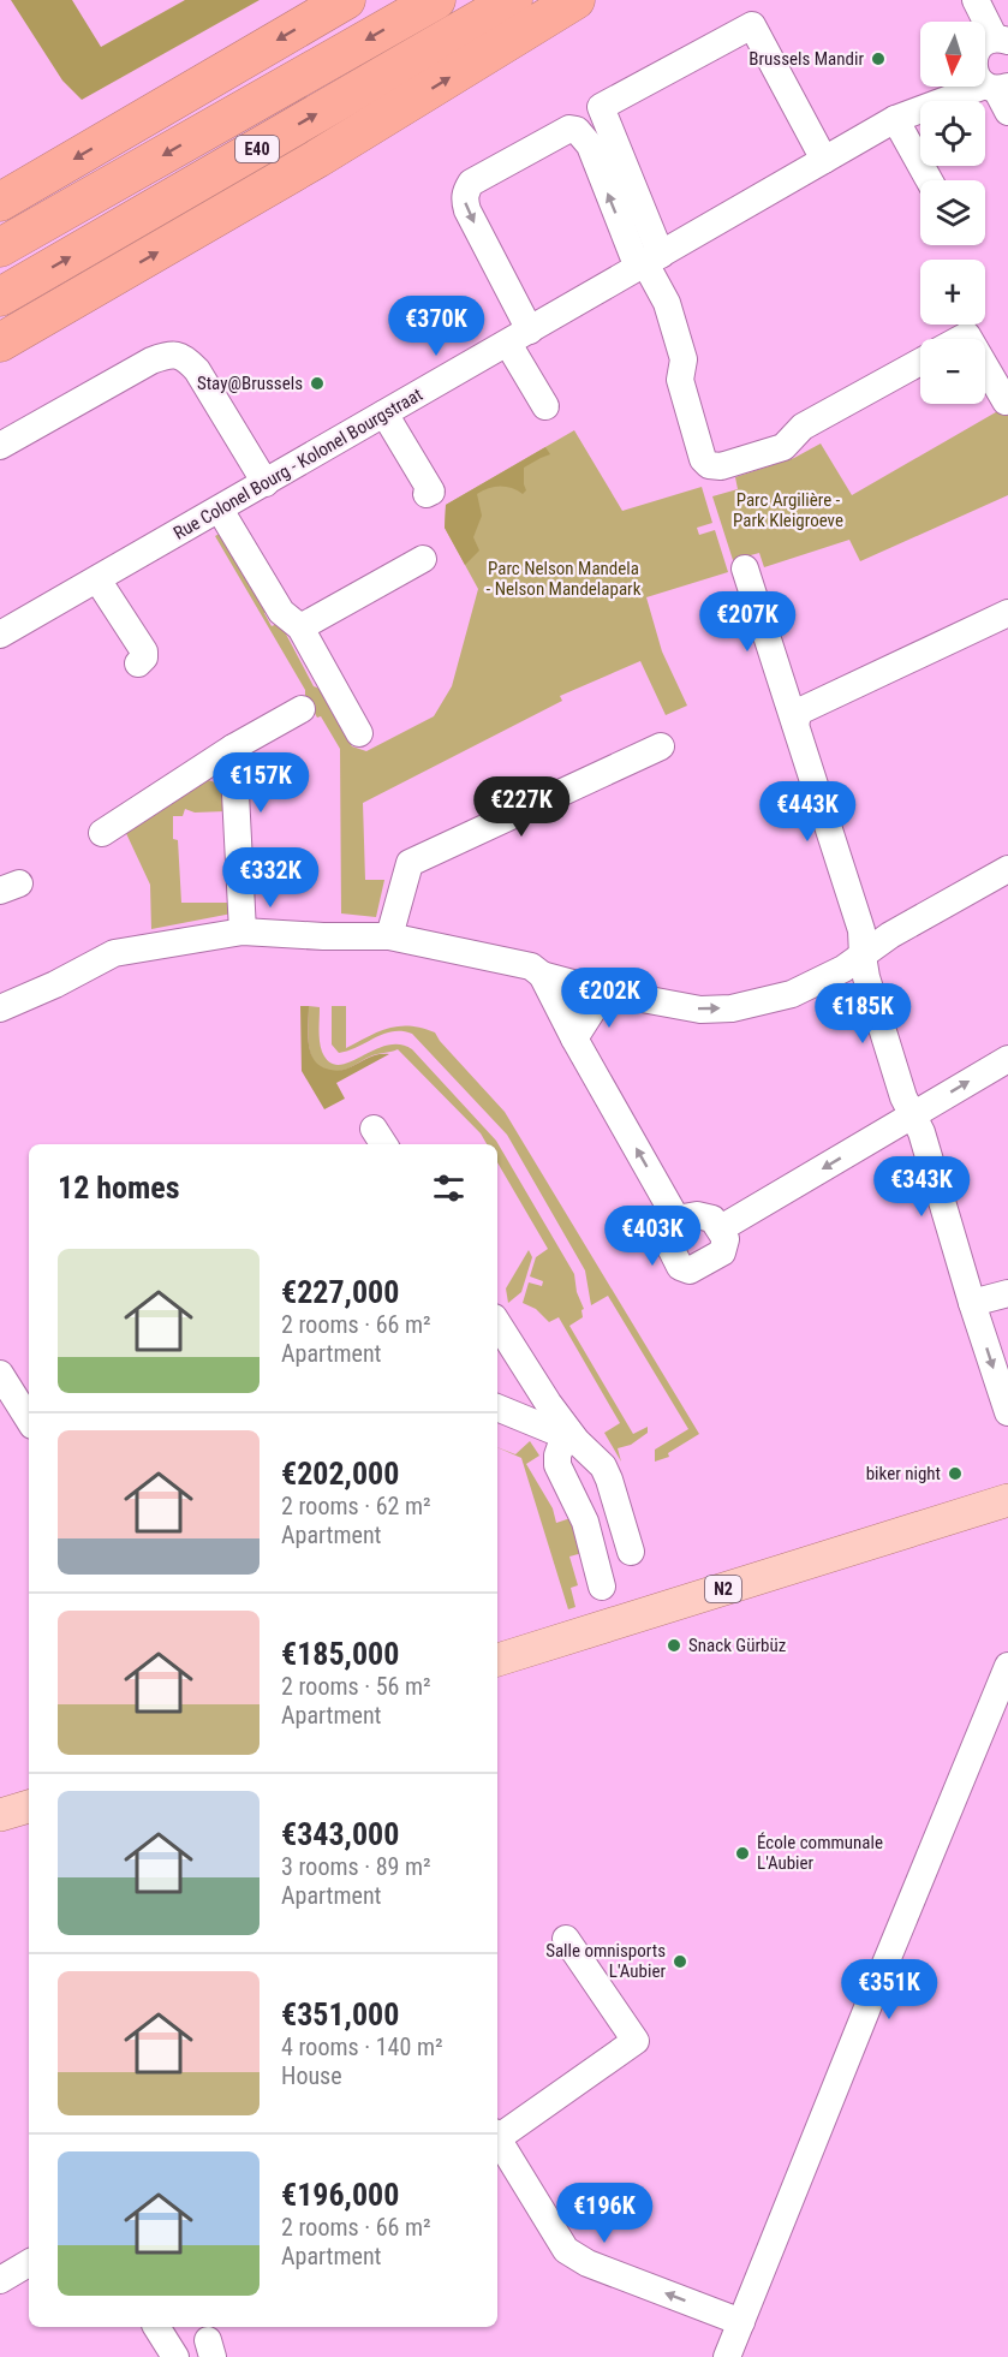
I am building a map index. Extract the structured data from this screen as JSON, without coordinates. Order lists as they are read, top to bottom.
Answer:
{
  "streets": {
    "highway": ["E40"],
    "main road": ["N2"],
    "street": ["Rue Colonel Bourg - Kolonel Bourgstraat"]
  },
  "parks": ["Parc Argilière - Park Kleigroeve", "Parc Nelson Mandela - Nelson Mandelapark"],
  "places": [
    "Brussels Mandir",
    "Stay@Brussels",
    "biker night",
    "Snack Gürbüz",
    "École communale L'Aubier",
    "Salle omnisports L'Aubier"
  ],
  "north": "bottom",
  "page": {
    "map_buttons": ["+", "−"],
    "price": [
      "€370K",
      "€207K",
      "€157K",
      "€227K",
      "€443K",
      "€332K",
      "€202K",
      "€185K",
      "€343K",
      "€403K",
      "€351K",
      "€196K"
    ],
    "heading": "12 homes",
    "list": [
      {
        "name": "€227,000",
        "note": "2 rooms · 66 m² · Apartment"
      },
      {
        "name": "€202,000",
        "note": "2 rooms · 62 m² · Apartment"
      },
      {
        "name": "€185,000",
        "note": "2 rooms · 56 m² · Apartment"
      },
      {
        "name": "€343,000",
        "note": "3 rooms · 89 m² · Apartment"
      },
      {
        "name": "€351,000",
        "note": "4 rooms · 140 m² · House"
      },
      {
        "name": "€196,000",
        "note": "2 rooms · 66 m² · Apartment"
      }
    ]
  }
}
